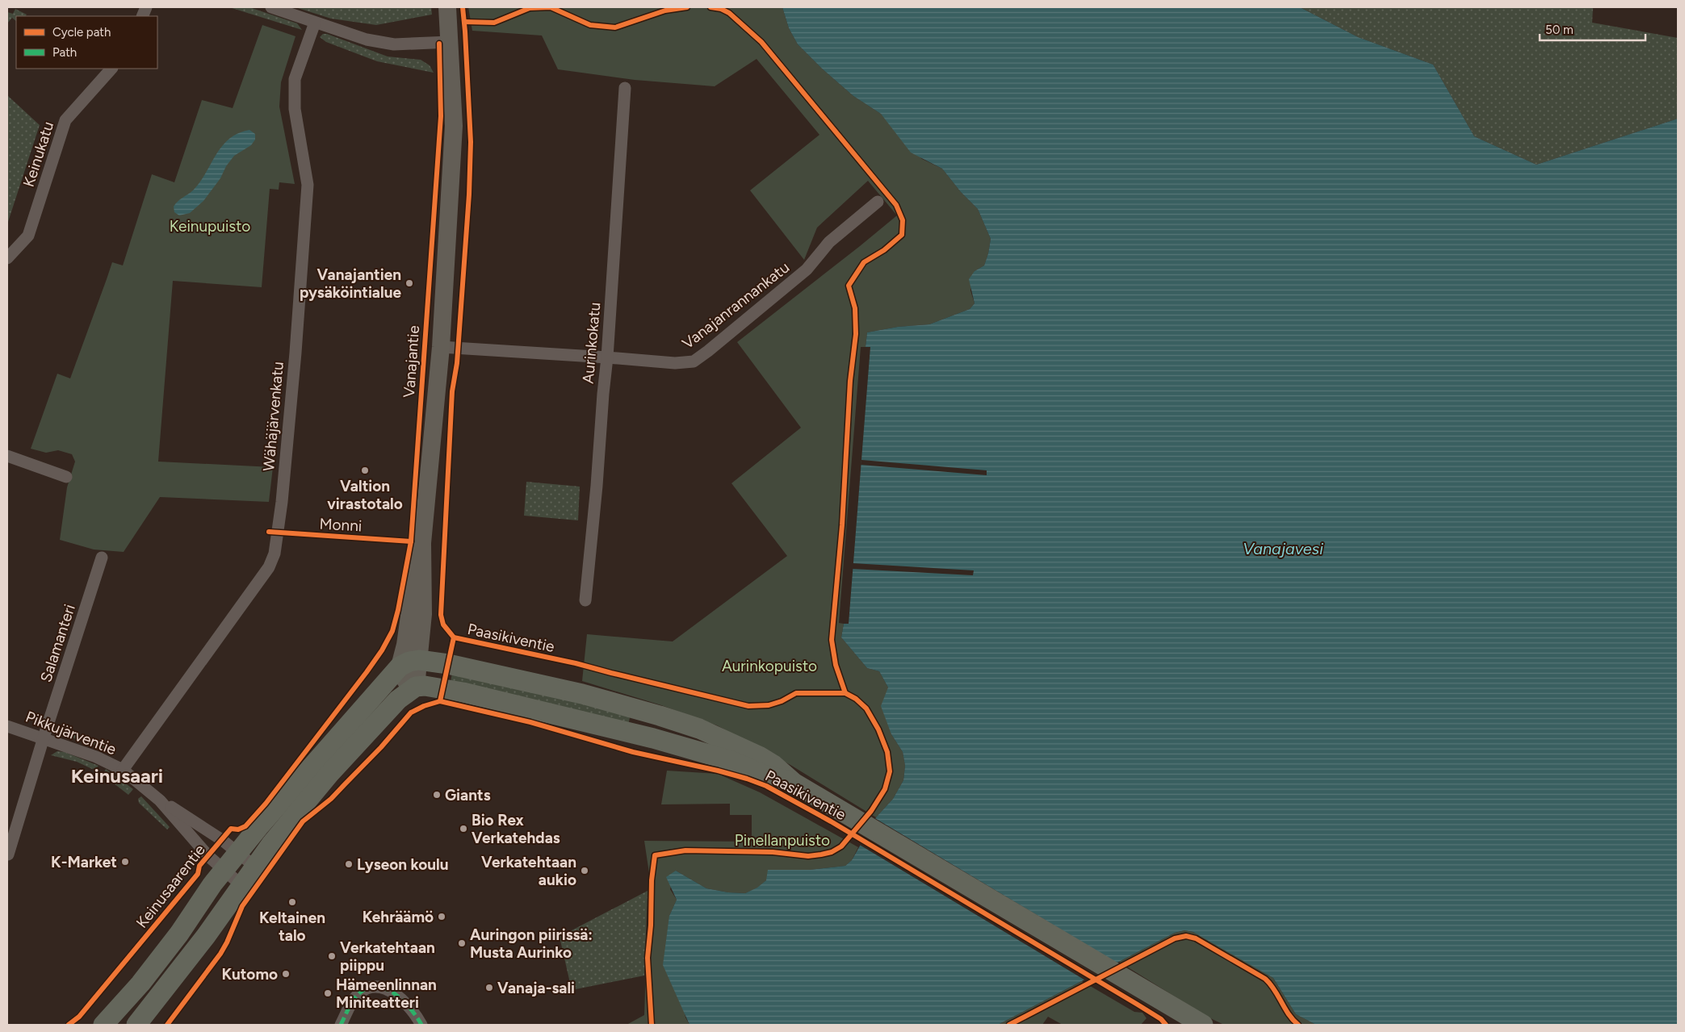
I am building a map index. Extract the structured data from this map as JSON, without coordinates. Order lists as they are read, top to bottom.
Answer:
{
  "streets": {
    "main road": ["Paasikiventie"],
    "street": [
      "Keinukatu",
      "Vanajanrannankatu",
      "Aurinkokatu",
      "Vanajantie",
      "Wähäjärvenkatu",
      "Salamanteri",
      "Pikkujärventie"
    ],
    "cycle path": ["Monni", "Keinusaarentie"]
  },
  "crossings": [
    ["Vanajanrannankatu", "Aurinkokatu"],
    ["Vanajanrannankatu", "Vanajantie"],
    ["Vanajantie", "Paasikiventie"],
    ["Wähäjärvenkatu", "Pikkujärventie"],
    ["Salamanteri", "Pikkujärventie"]
  ],
  "districts": ["Keinusaari"],
  "water": ["Vanajavesi"],
  "parks": ["Keinupuisto", "Aurinkopuisto", "Pinellanpuisto"],
  "places": [
    "Vanajantien pysäköintialue",
    "Valtion virastotalo",
    "Giants",
    "Bio Rex Verkatehdas",
    "K-Market",
    "Lyseon koulu",
    "Verkatehtaan aukio",
    "Keltainen talo",
    "Kehräämö",
    "Auringon piirissä: Musta Aurinko",
    "Verkatehtaan piippu",
    "Kutomo",
    "Vanaja-sali",
    "Hämeenlinnan Miniteatteri"
  ],
  "legend": ["Cycle path", "Path"],
  "scale_bar": "50 m"
}
